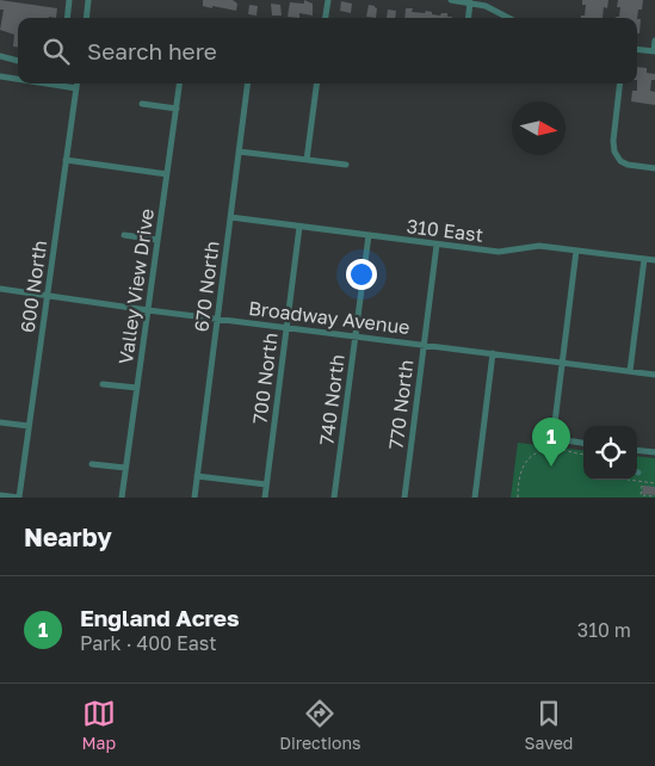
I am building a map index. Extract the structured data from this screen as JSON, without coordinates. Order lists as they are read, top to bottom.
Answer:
{
  "streets": {
    "street": [
      "310 East",
      "600 North",
      "Valley View Drive",
      "670 North",
      "Broadway Avenue",
      "700 North",
      "740 North",
      "770 North"
    ]
  },
  "crossings": [
    ["310 East", "670 North"],
    ["310 East", "700 North"],
    ["310 East", "740 North"],
    ["310 East", "770 North"],
    ["600 North", "Broadway Avenue"],
    ["Valley View Drive", "Broadway Avenue"],
    ["670 North", "Broadway Avenue"],
    ["Broadway Avenue", "700 North"],
    ["Broadway Avenue", "740 North"],
    ["Broadway Avenue", "770 North"]
  ],
  "north": "right",
  "page": {
    "search": "Search here",
    "pins": "1",
    "heading": "Nearby",
    "list": [
      {
        "mark": "1",
        "name": "England Acres",
        "note": "Park · 400 East",
        "value": "310 m"
      }
    ],
    "nav": ["Map", "Directions", "Saved"]
  }
}
